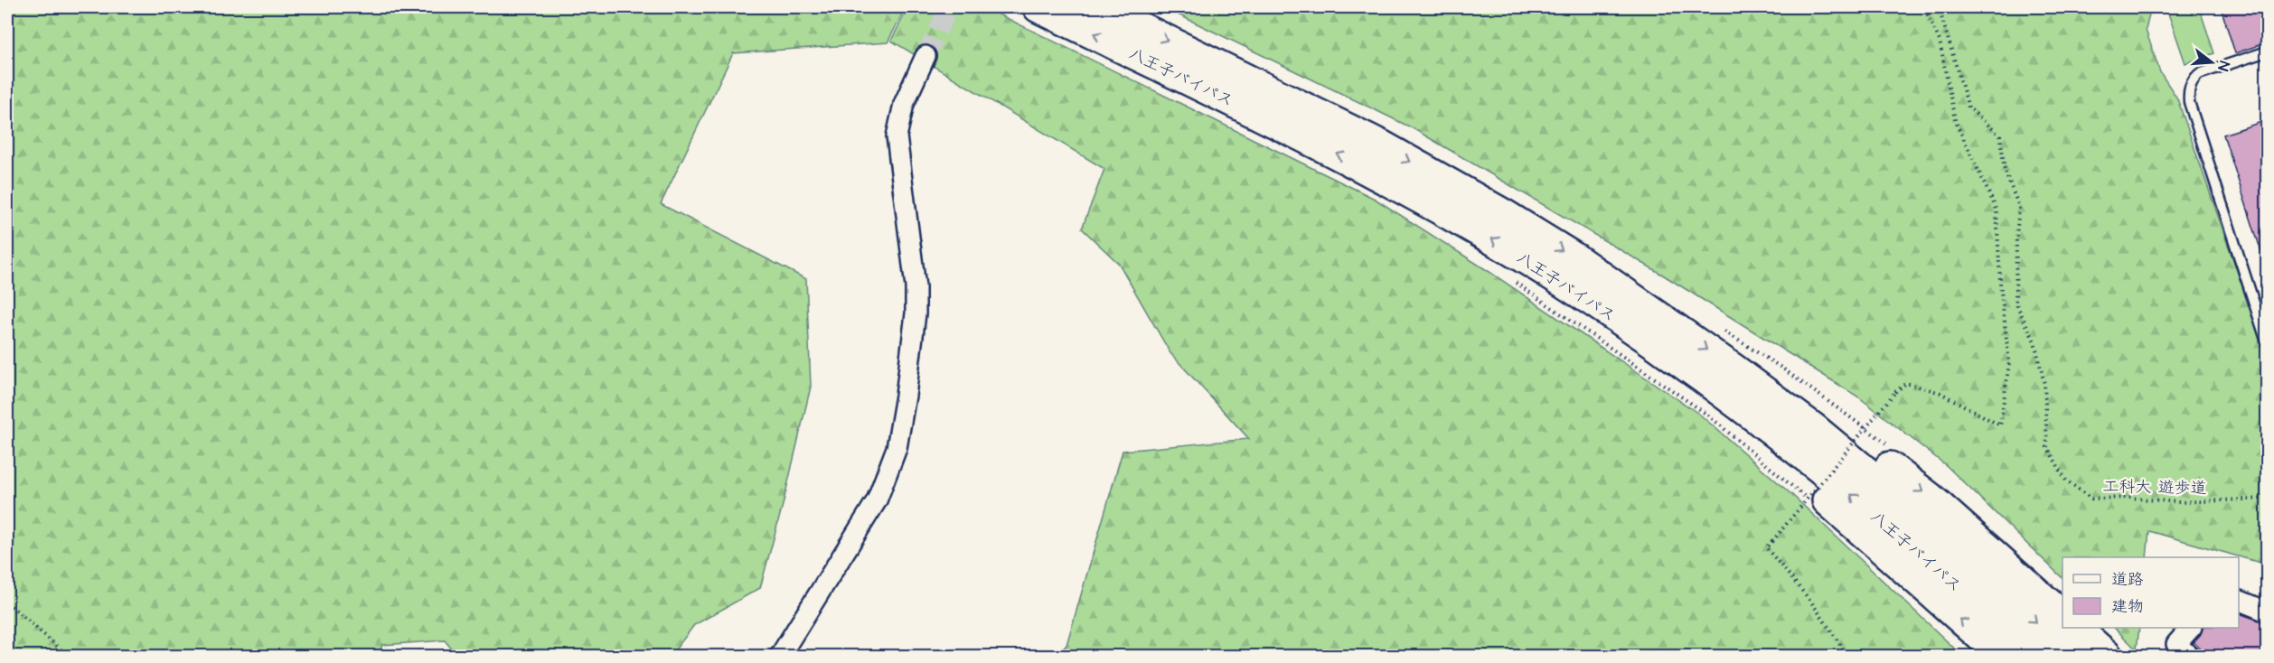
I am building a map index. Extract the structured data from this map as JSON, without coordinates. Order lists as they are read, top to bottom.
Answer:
{
  "streets": {
    "highway": ["八王子バイパス"],
    "path": ["工科大 遊歩道"]
  },
  "legend": ["道路", "建物"],
  "north": "right"
}
